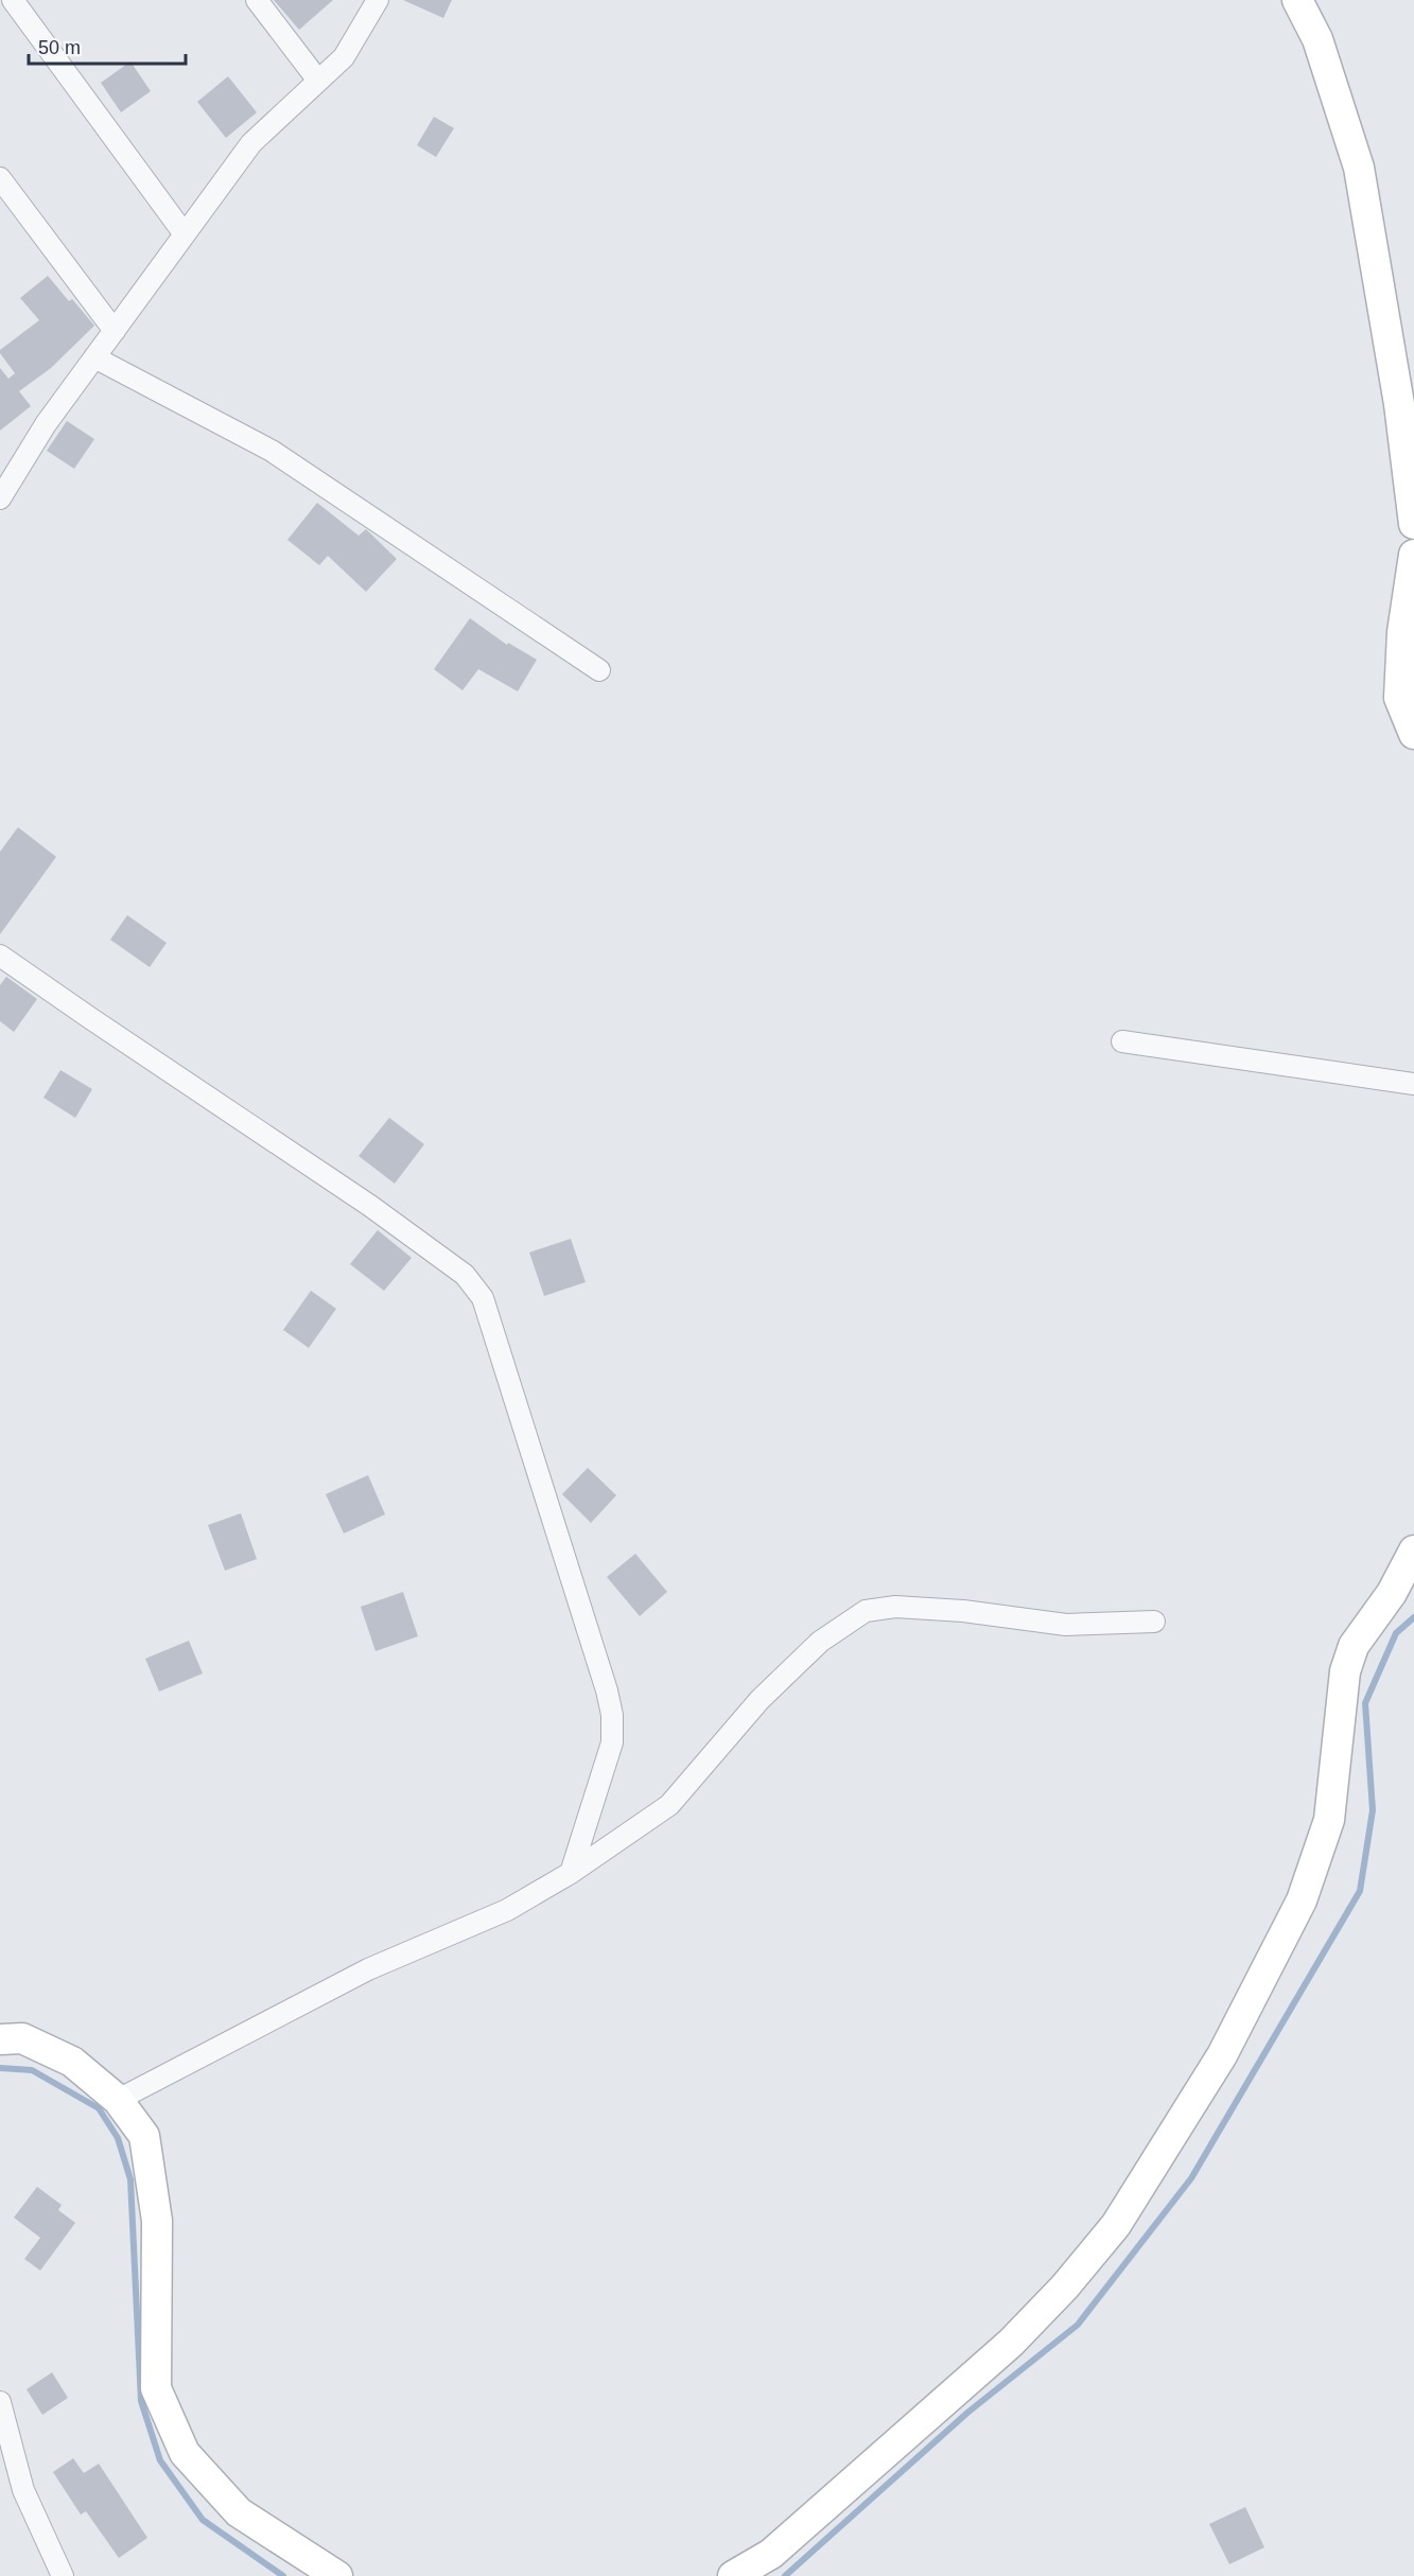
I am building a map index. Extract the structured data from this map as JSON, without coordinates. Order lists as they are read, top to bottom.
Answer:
{
  "scale_bar": "50 m"
}
